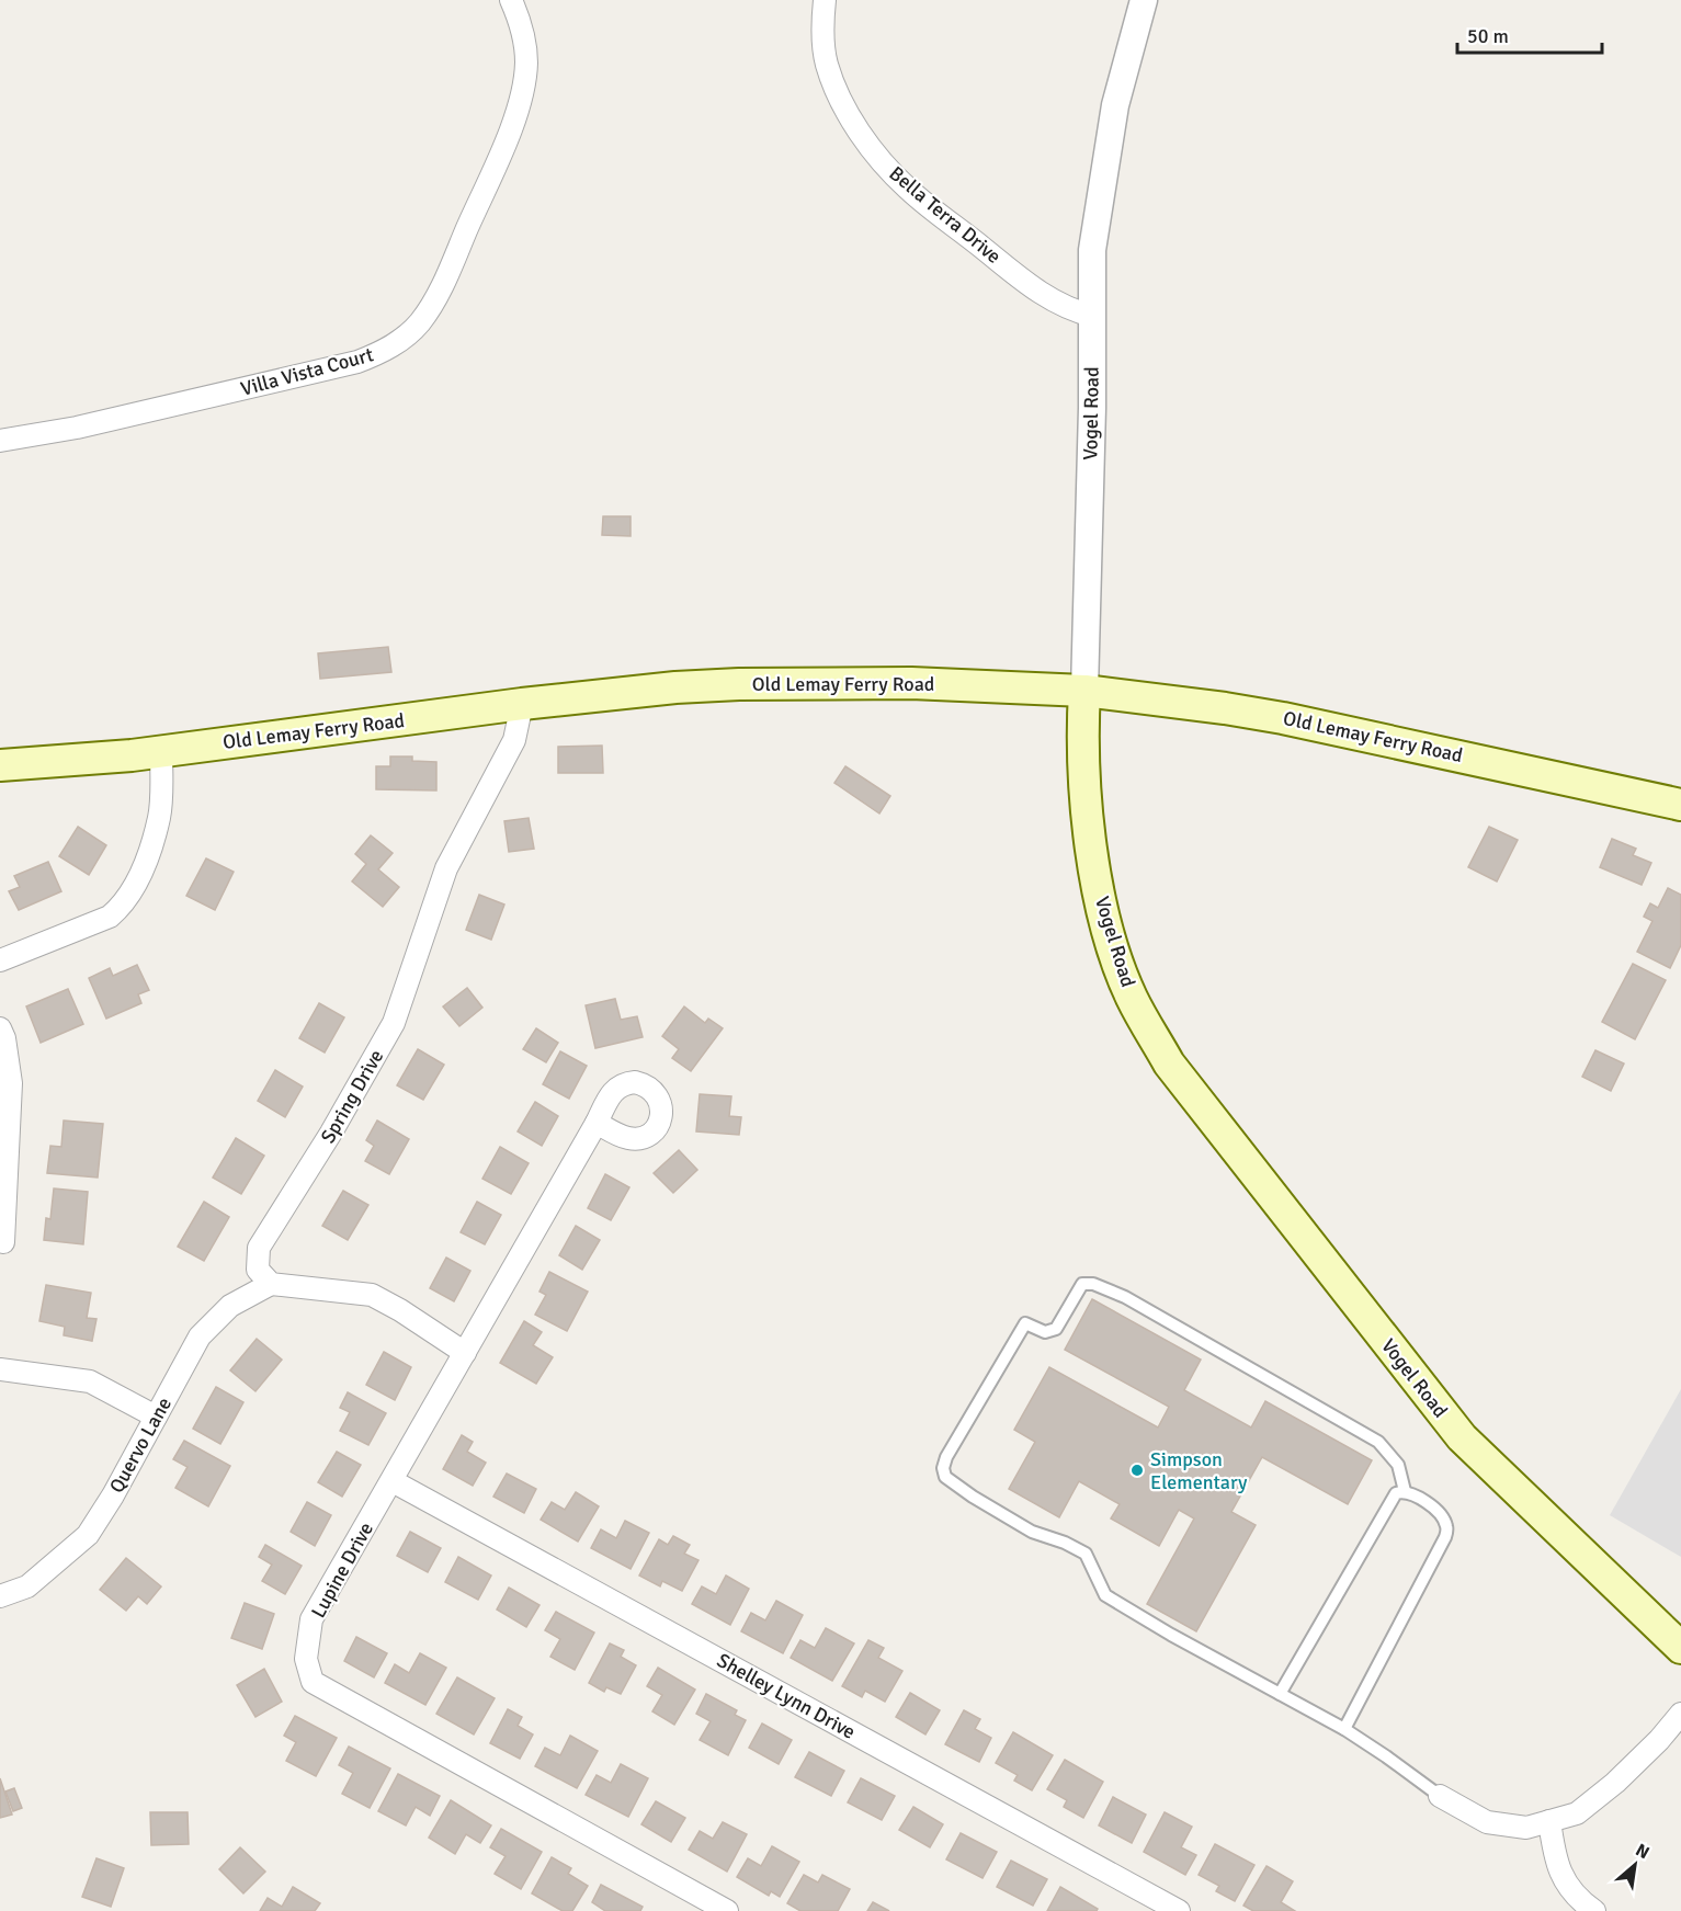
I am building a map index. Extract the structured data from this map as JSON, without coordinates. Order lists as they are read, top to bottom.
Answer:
{
  "streets": {
    "main road": ["Vogel Road", "Old Lemay Ferry Road"],
    "street": [
      "Bella Terra Drive",
      "Villa Vista Court",
      "Spring Drive",
      "Quervo Lane",
      "Lupine Drive",
      "Shelley Lynn Drive"
    ]
  },
  "crossings": [
    ["Bella Terra Drive", "Vogel Road"],
    ["Vogel Road", "Old Lemay Ferry Road"],
    ["Old Lemay Ferry Road", "Spring Drive"],
    ["Spring Drive", "Quervo Lane"],
    ["Lupine Drive", "Shelley Lynn Drive"]
  ],
  "places": ["Simpson Elementary"],
  "scale_bar": "50 m",
  "north": "top right"
}
